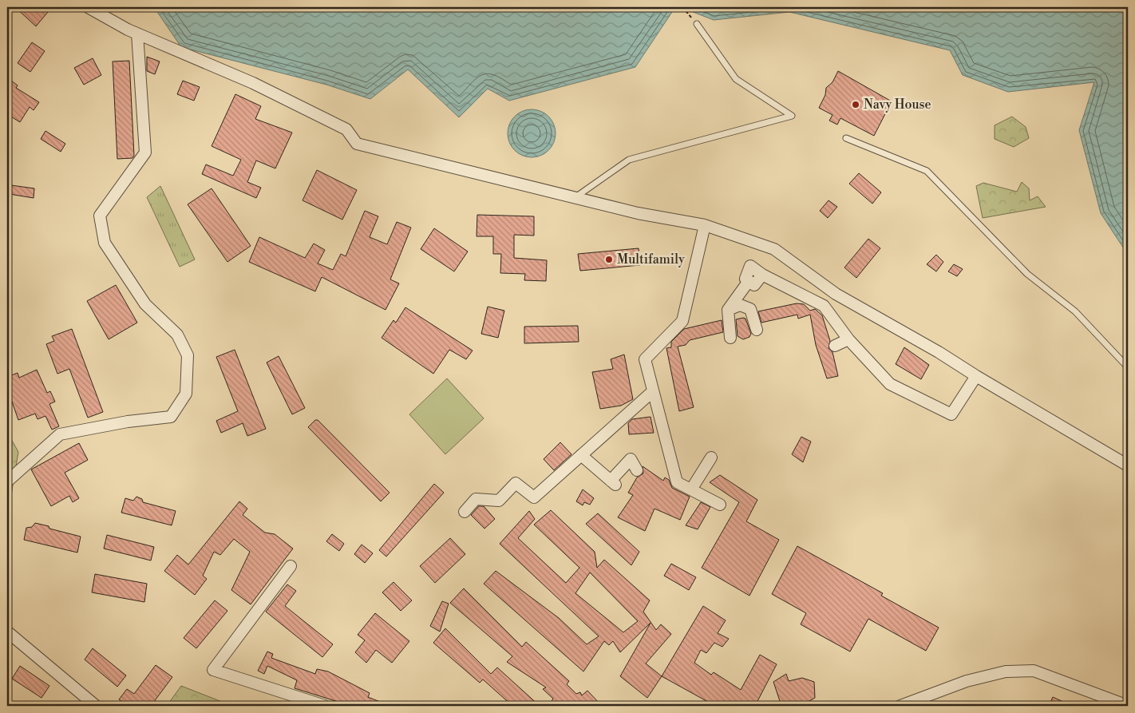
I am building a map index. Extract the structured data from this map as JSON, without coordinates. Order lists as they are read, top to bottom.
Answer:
{
  "places": ["Navy House", "Multifamily"]
}
